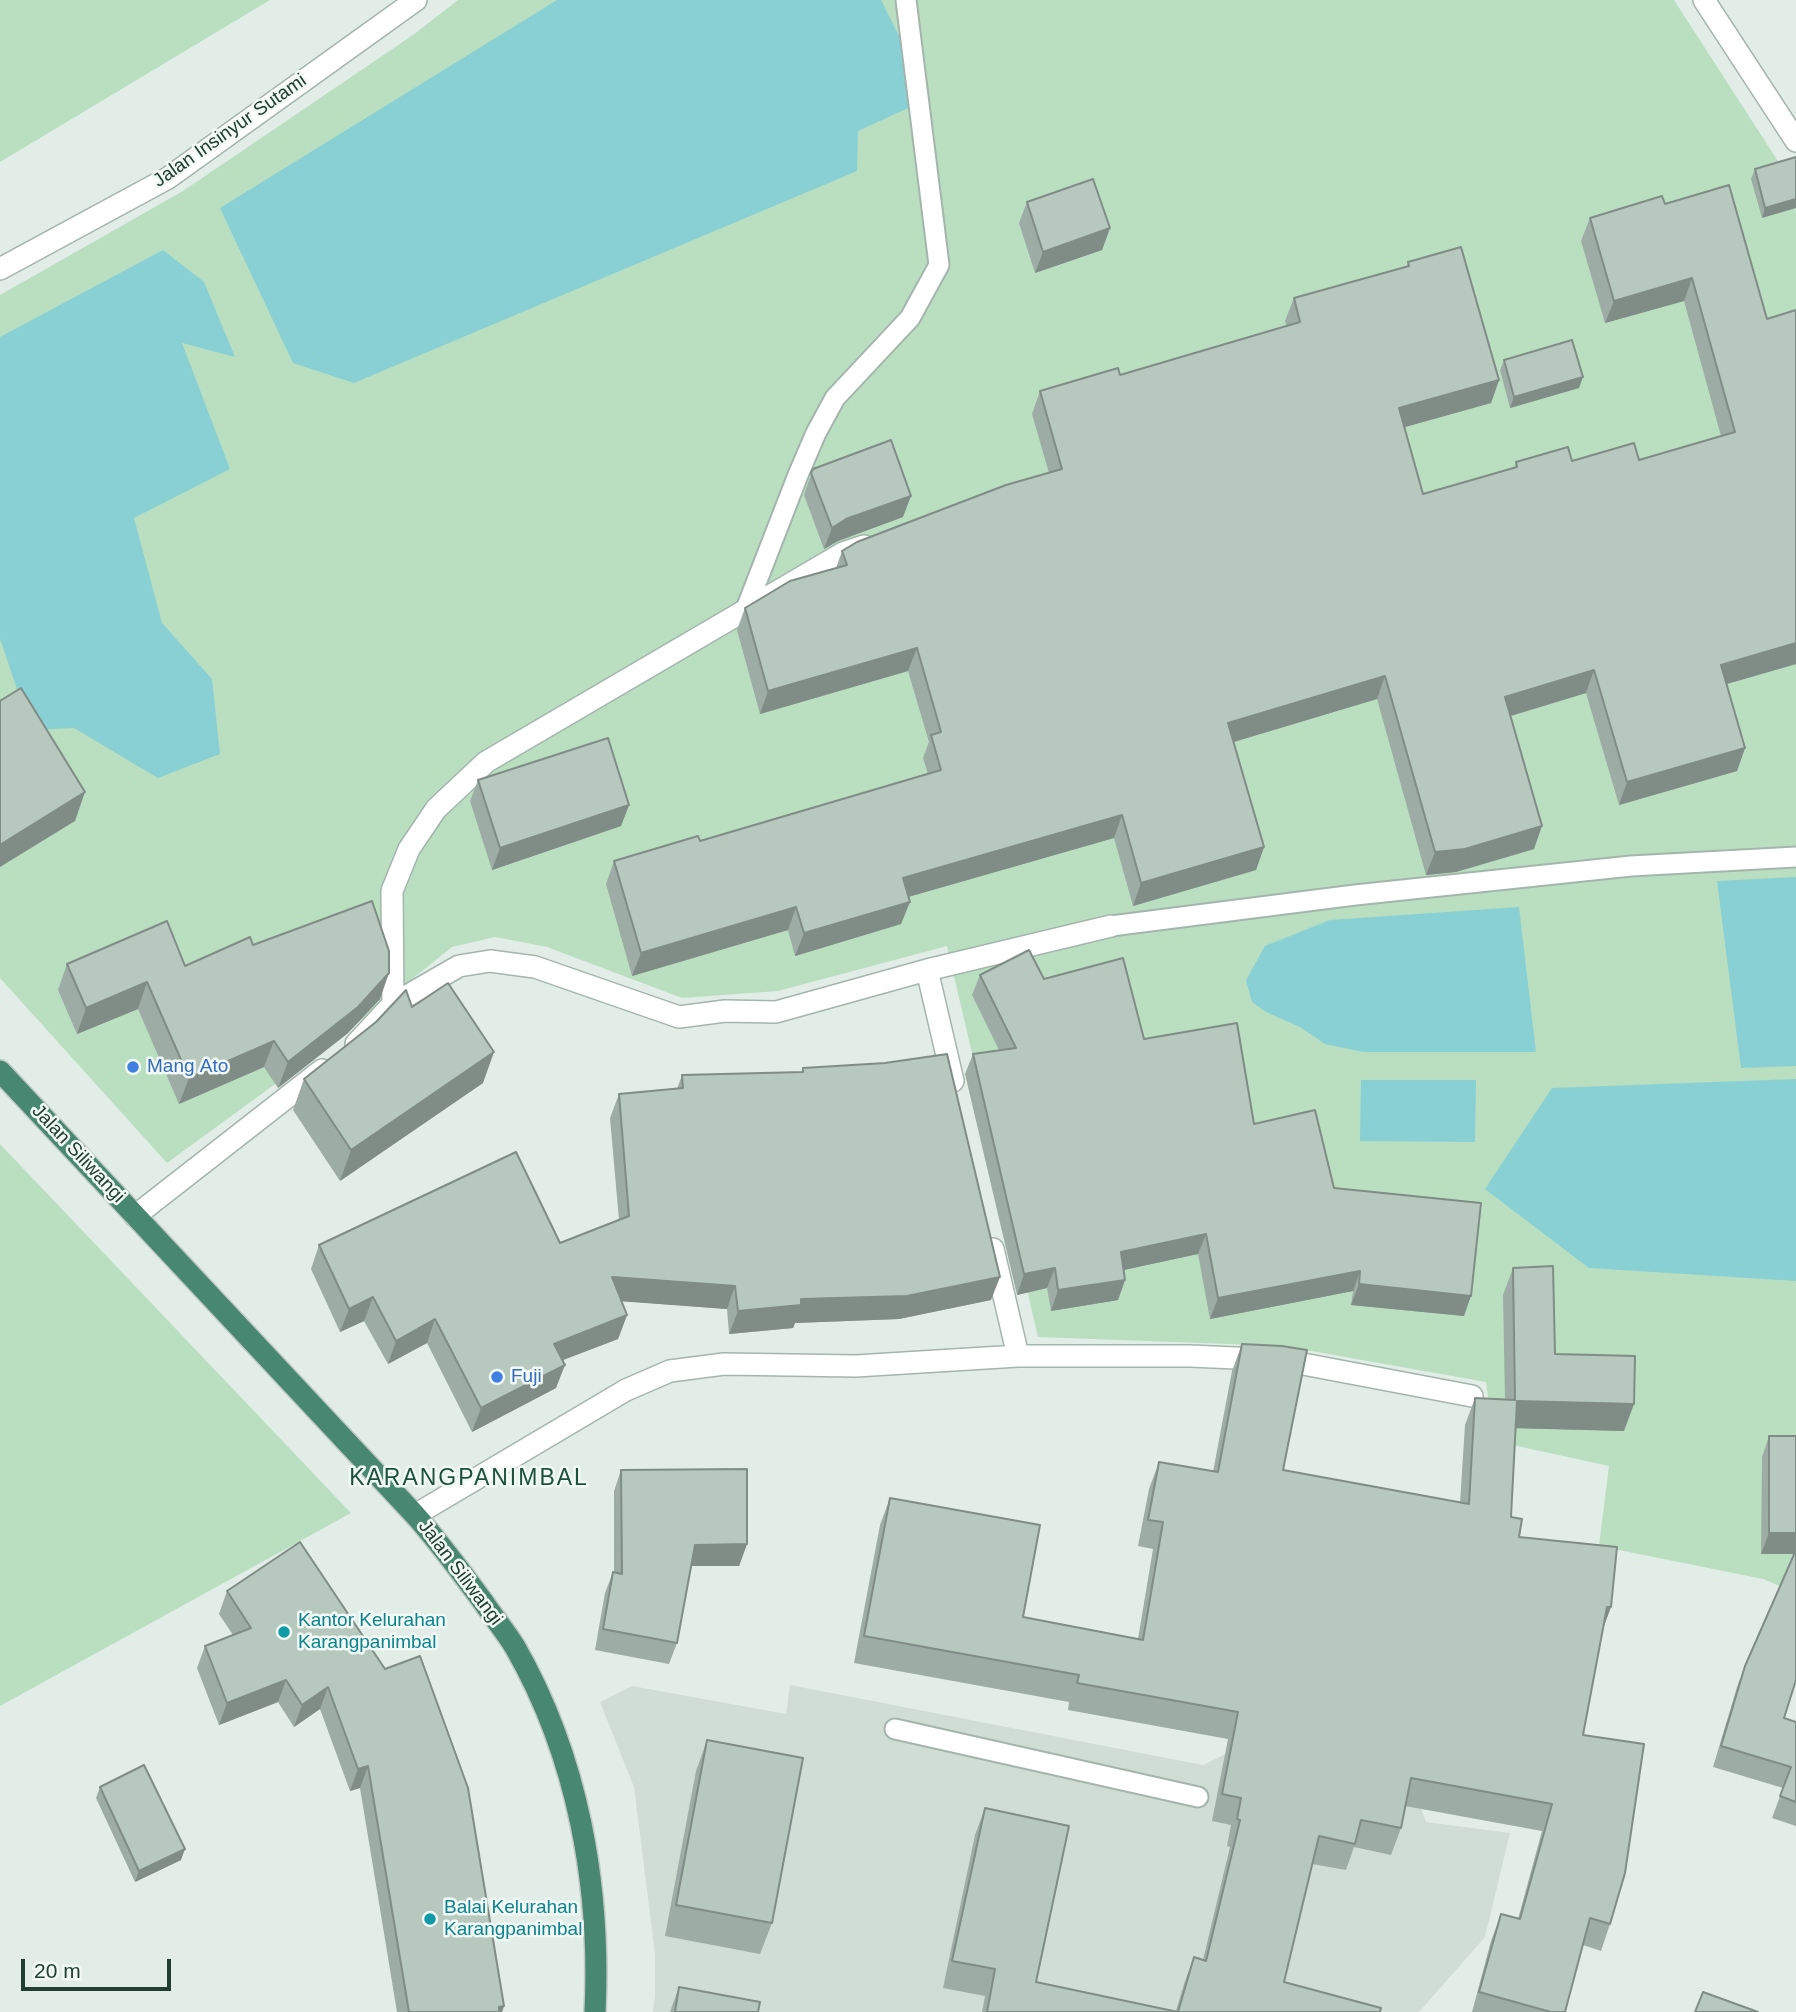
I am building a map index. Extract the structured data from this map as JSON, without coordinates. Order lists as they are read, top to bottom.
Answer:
{
  "streets": {
    "highway": ["Jalan Siliwangi"],
    "street": ["Jalan Insinyur Sutami"]
  },
  "districts": ["KARANGPANIMBAL"],
  "places": [
    "Mang Ato",
    "Fuji",
    "Kantor Kelurahan Karangpanimbal",
    "Balai Kelurahan Karangpanimbal"
  ],
  "scale_bar": "20 m"
}
